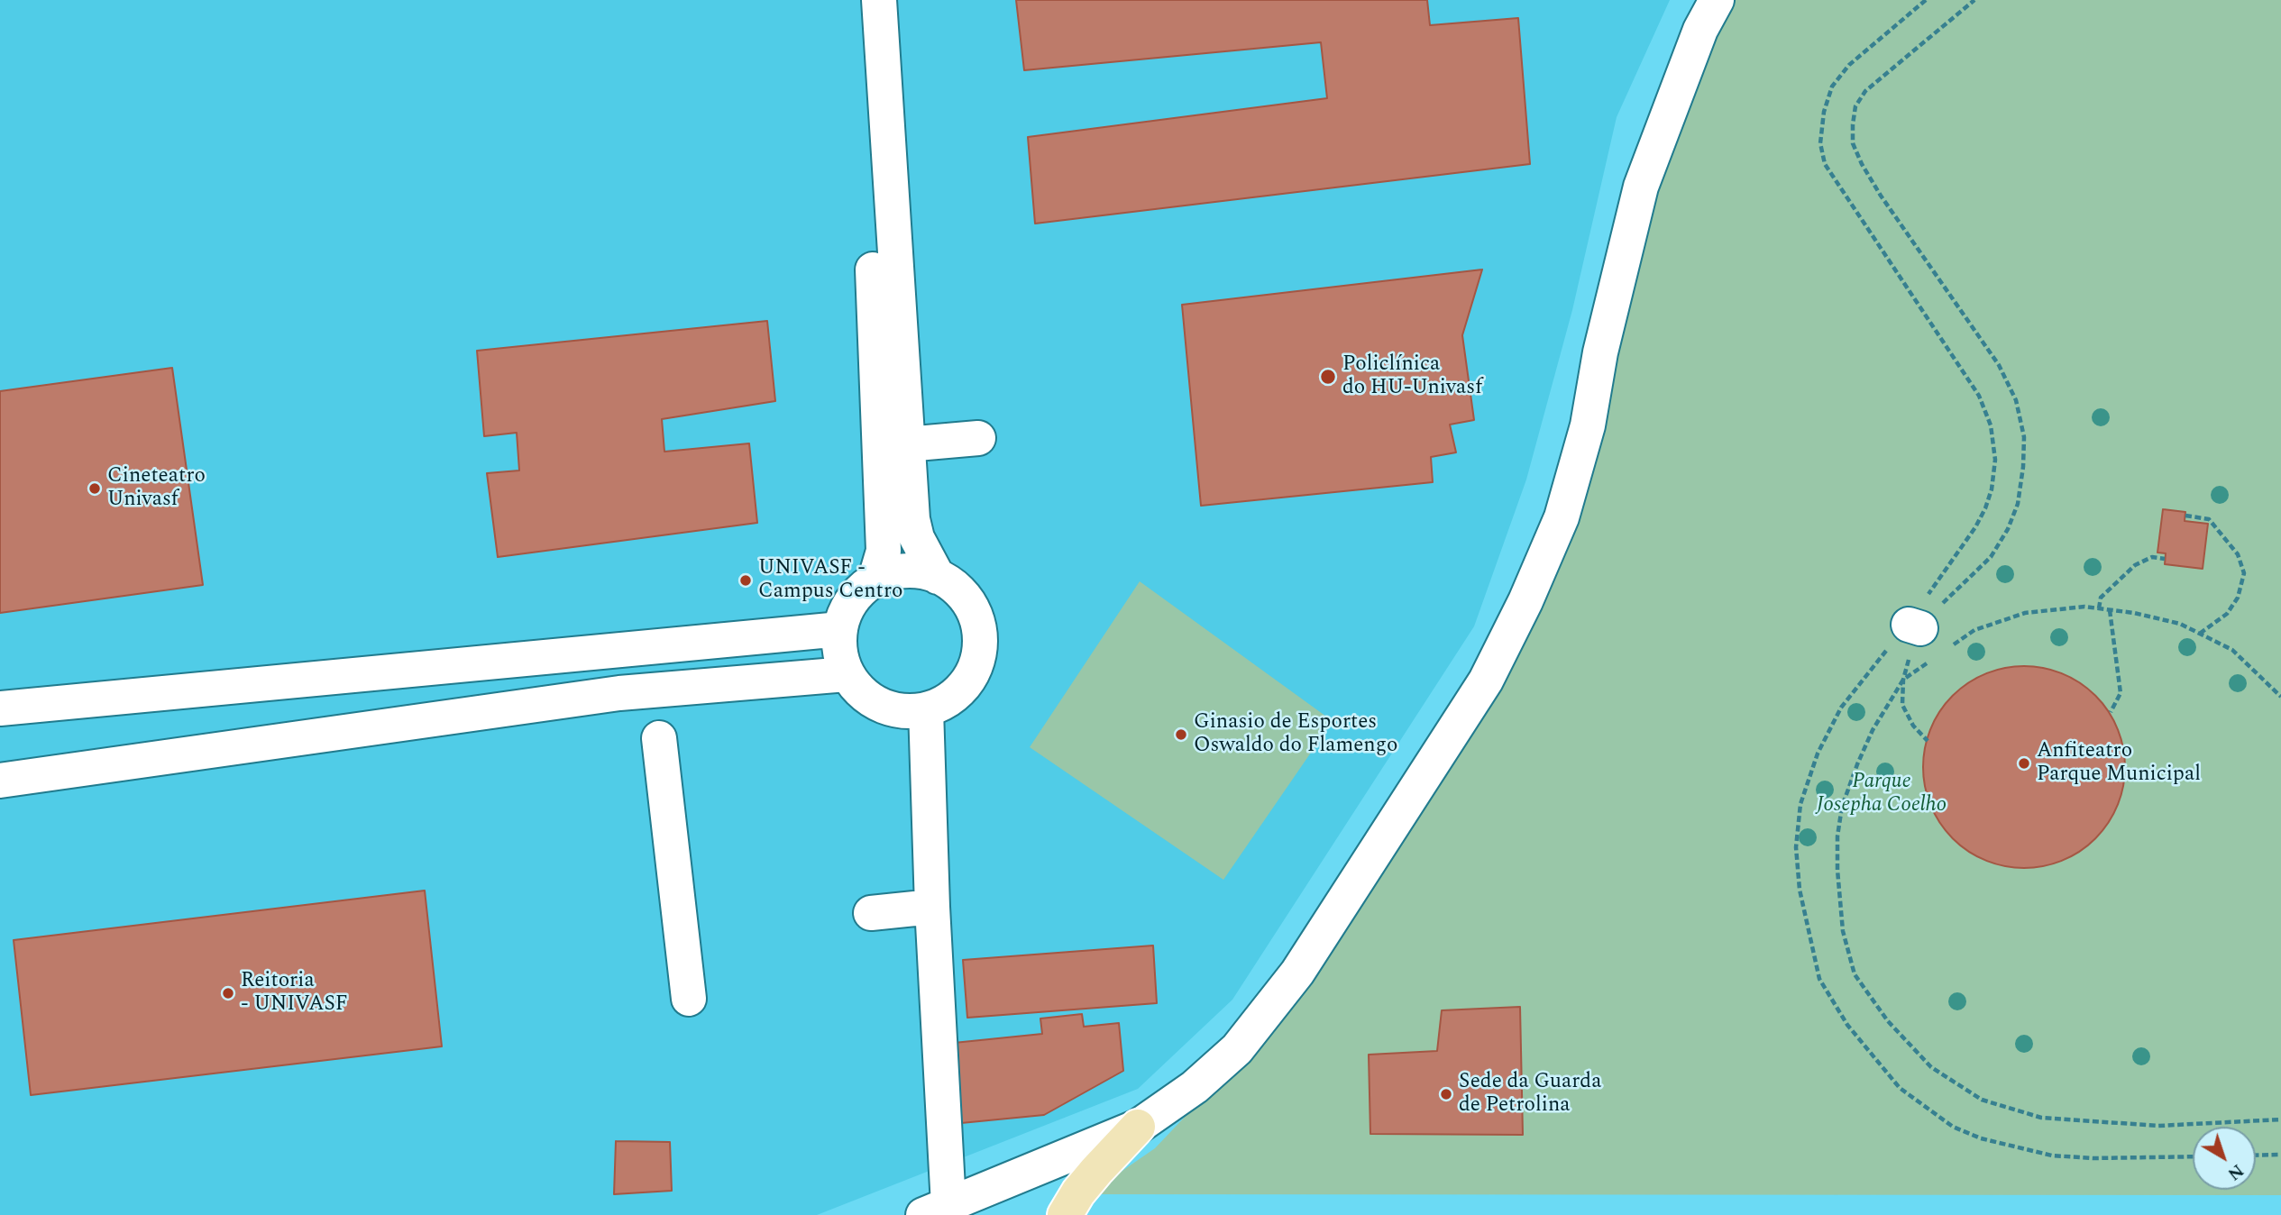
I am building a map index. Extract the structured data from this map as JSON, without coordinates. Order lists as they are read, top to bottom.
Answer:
{
  "parks": ["Parque Josepha Coelho"],
  "places": [
    "Policlínica do HU-Univasf",
    "Cineteatro Univasf",
    "UNIVASF - Campus Centro",
    "Ginasio de Esportes Oswaldo do Flamengo",
    "Anfiteatro Parque Municipal",
    "Reitoria - UNIVASF",
    "Sede da Guarda de Petrolina"
  ],
  "north": "bottom right"
}
